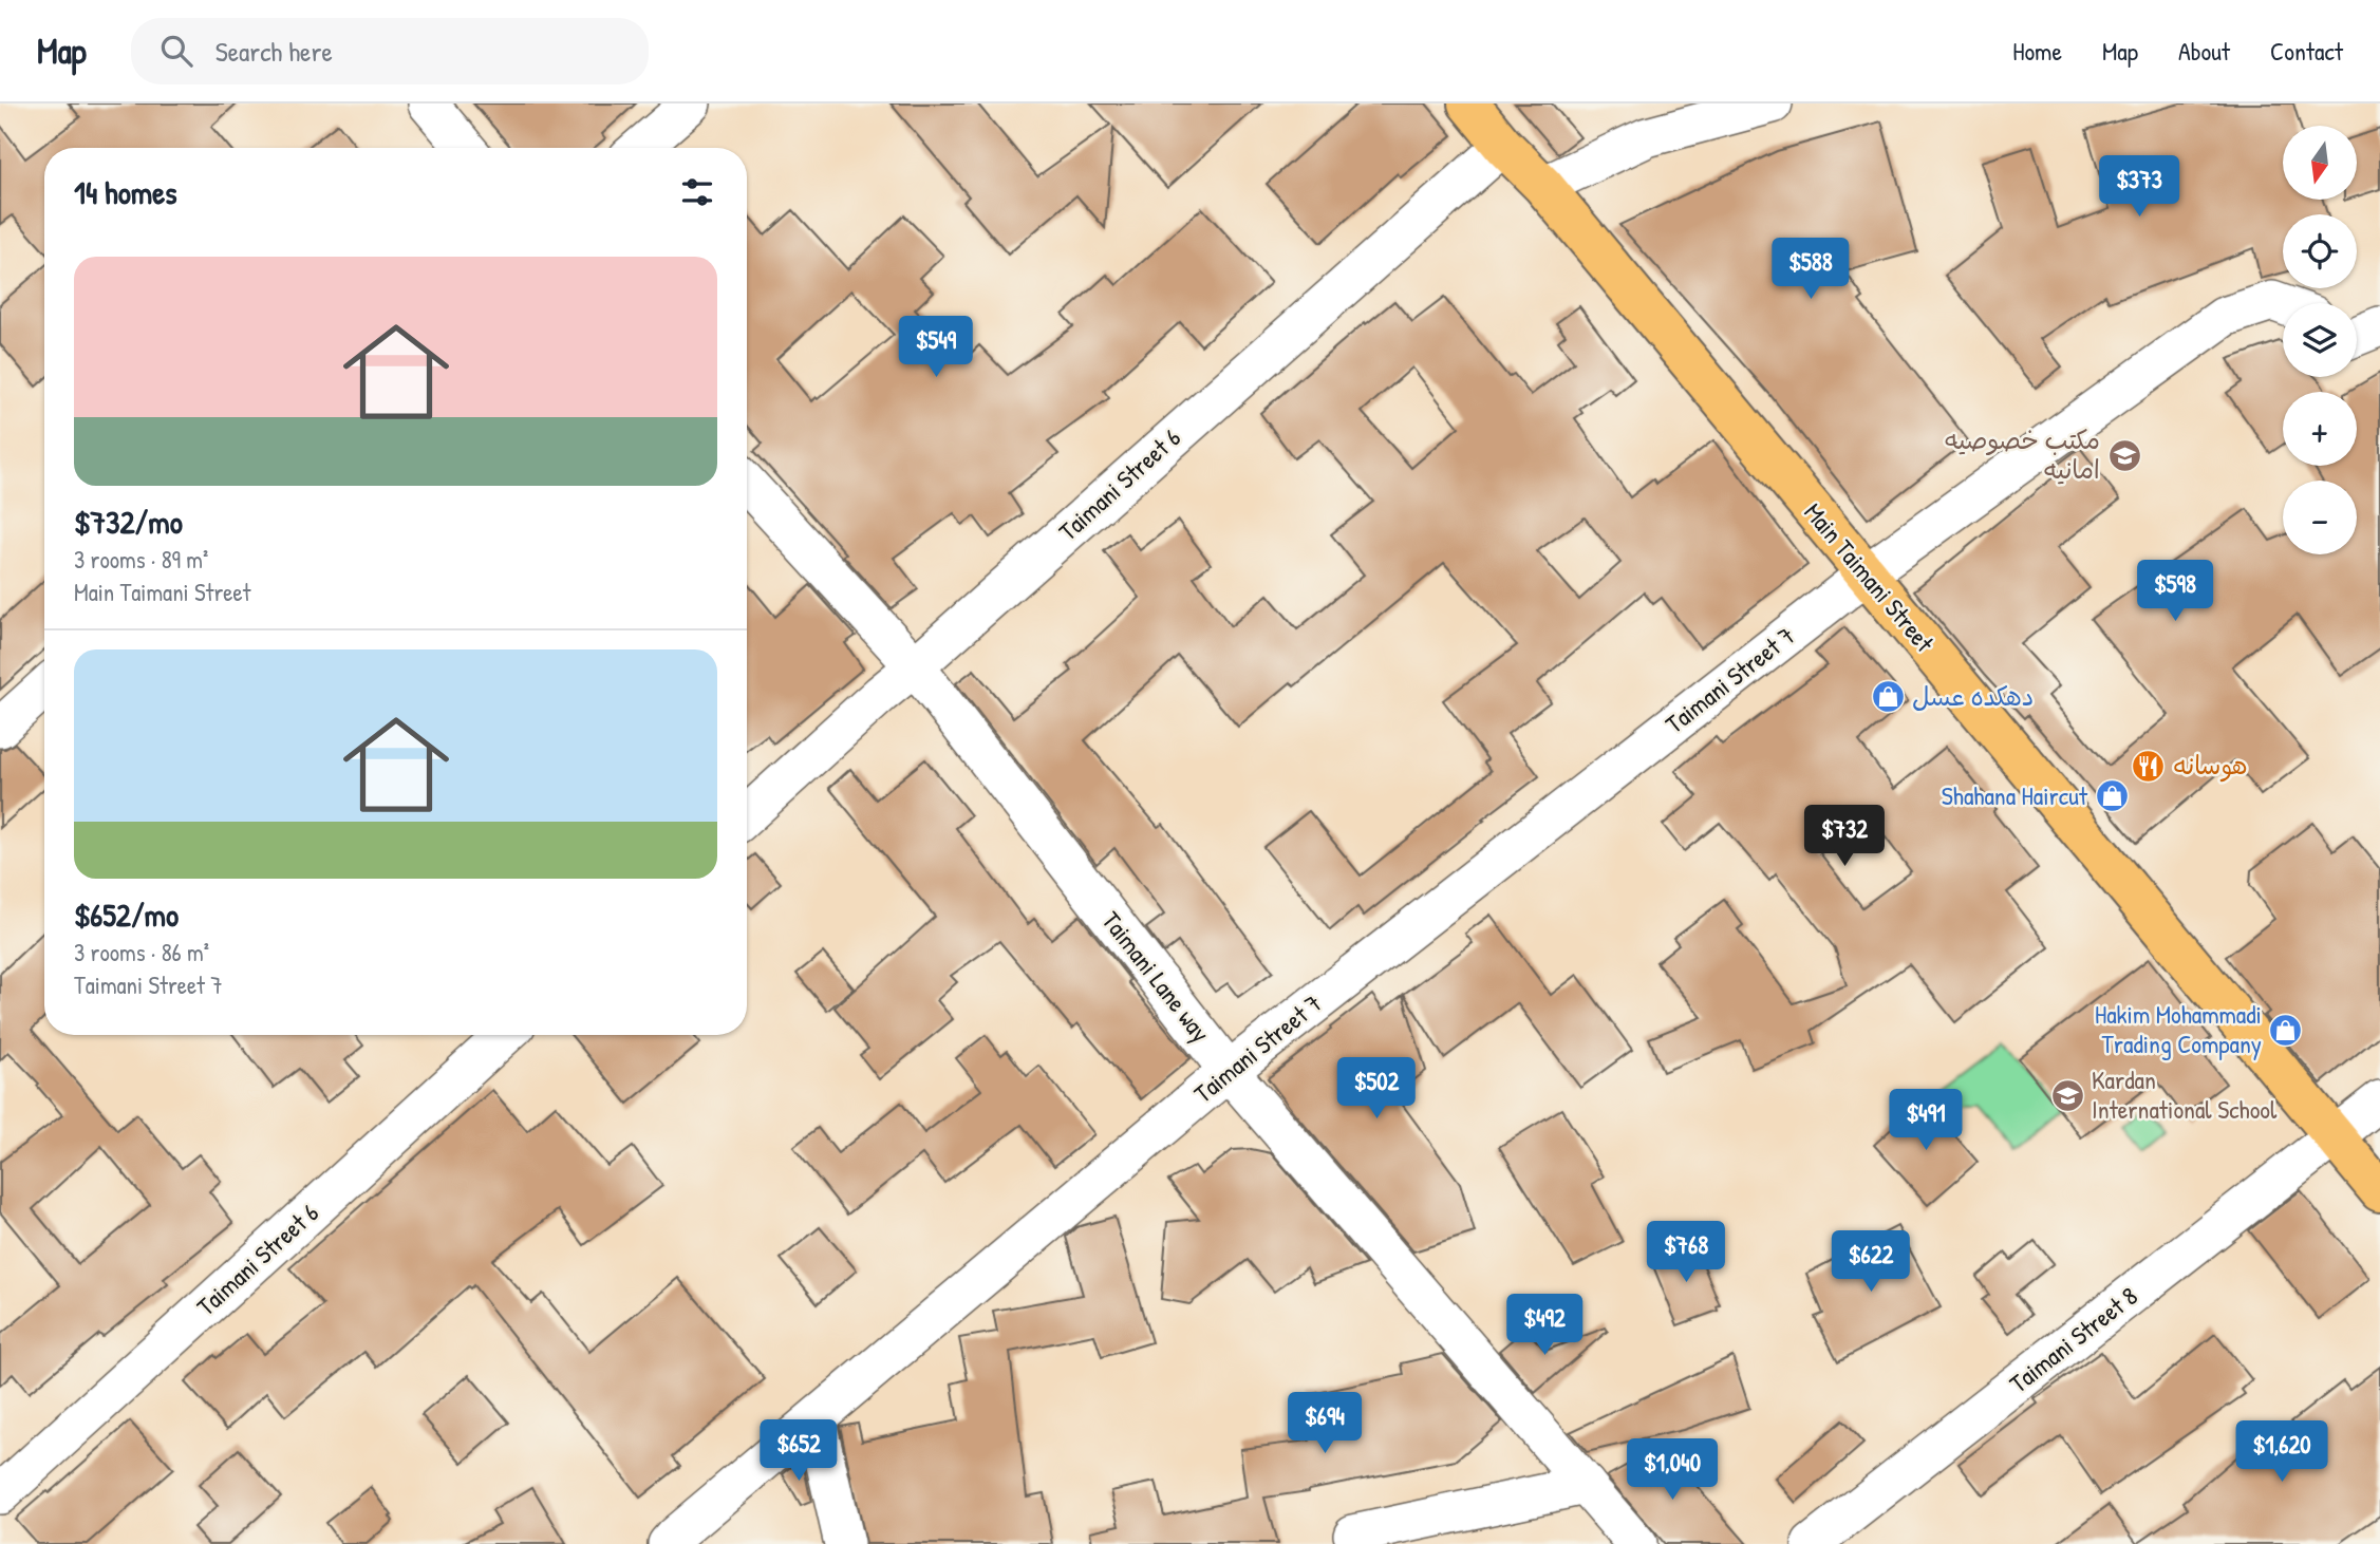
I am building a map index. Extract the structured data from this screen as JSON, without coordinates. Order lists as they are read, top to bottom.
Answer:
{
  "streets": {
    "main road": ["Main Taimani Street"],
    "street": [
      "Taimani Street 6",
      "Taimani Street 7",
      "Taimani Lane way",
      "Taimani Street 8"
    ]
  },
  "crossings": [
    ["Taimani Street 6", "Main Taimani Street"],
    ["Taimani Street 6", "Taimani Lane way"],
    ["Main Taimani Street", "Taimani Street 7"],
    ["Main Taimani Street", "Taimani Street 8"],
    ["Taimani Street 7", "Taimani Lane way"]
  ],
  "places": {
    "school or university": ["مکتب خصوصیه امانیه", "Kardan International School"],
    "shop": ["دهکده عسل", "Shahana Haircut", "Hakim Mohammadi Trading Company"],
    "restaurant": ["هوسانه"]
  },
  "north": "bottom",
  "page": {
    "header": "Map",
    "search": "Search here",
    "nav": [
      "Home",
      "Map",
      "About",
      "Contact"
    ],
    "map_buttons": ["+", "−"],
    "heading": "14 homes",
    "price": [
      "$373",
      "$588",
      "$549",
      "$598",
      "$732",
      "$502",
      "$491",
      "$768",
      "$622",
      "$492",
      "$694",
      "$652",
      "$1,620",
      "$1,040"
    ],
    "list": [
      {
        "name": "$732/mo",
        "note": "3 rooms · 89 m² · Main Taimani Street"
      },
      {
        "name": "$652/mo",
        "note": "3 rooms · 86 m² · Taimani Street 7"
      }
    ]
  }
}
